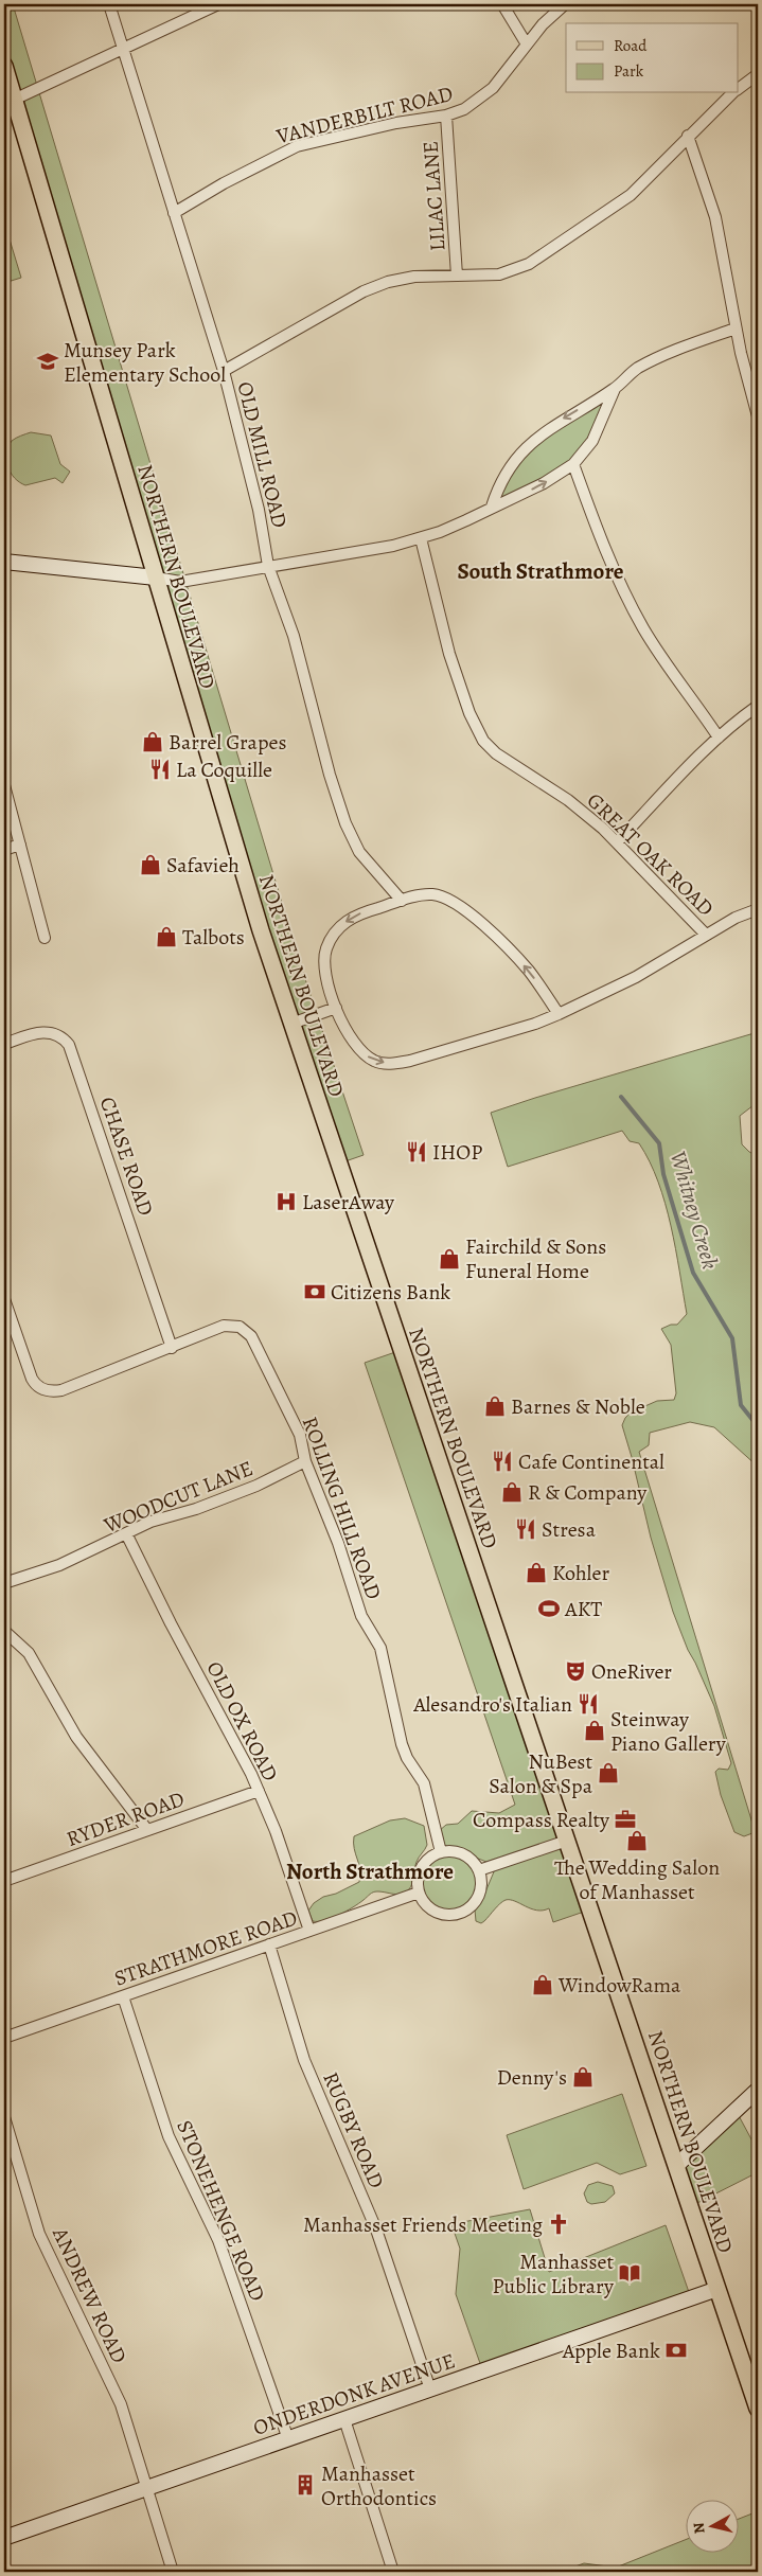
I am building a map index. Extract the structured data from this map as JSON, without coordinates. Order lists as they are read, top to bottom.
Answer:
{
  "streets": {
    "main road": ["NORTHERN BOULEVARD"],
    "street": [
      "VANDERBILT ROAD",
      "LILAC LANE",
      "OLD MILL ROAD",
      "GREAT OAK ROAD",
      "CHASE ROAD",
      "WOODCUT LANE",
      "ROLLING HILL ROAD",
      "OLD OX ROAD",
      "RYDER ROAD",
      "STRATHMORE ROAD",
      "RUGBY ROAD",
      "STONEHENGE ROAD",
      "ANDREW ROAD",
      "ONDERDONK AVENUE"
    ]
  },
  "crossings": [
    ["VANDERBILT ROAD", "LILAC LANE"],
    ["VANDERBILT ROAD", "OLD MILL ROAD"],
    ["NORTHERN BOULEVARD", "ONDERDONK AVENUE"],
    ["CHASE ROAD", "ROLLING HILL ROAD"],
    ["WOODCUT LANE", "ROLLING HILL ROAD"],
    ["WOODCUT LANE", "OLD OX ROAD"],
    ["ROLLING HILL ROAD", "STRATHMORE ROAD"],
    ["OLD OX ROAD", "RYDER ROAD"],
    ["OLD OX ROAD", "STRATHMORE ROAD"],
    ["STRATHMORE ROAD", "RUGBY ROAD"],
    ["STRATHMORE ROAD", "STONEHENGE ROAD"],
    ["RUGBY ROAD", "ONDERDONK AVENUE"],
    ["STONEHENGE ROAD", "ONDERDONK AVENUE"],
    ["ANDREW ROAD", "ONDERDONK AVENUE"]
  ],
  "districts": ["South Strathmore", "North Strathmore"],
  "water": ["Whitney Creek"],
  "places": {
    "school or university": ["Munsey Park Elementary School"],
    "shop": [
      "Barrel Grapes",
      "Safavieh",
      "Talbots",
      "Fairchild & Sons Funeral Home",
      "Barnes & Noble",
      "R & Company",
      "Kohler",
      "Steinway Piano Gallery",
      "NuBest Salon & Spa",
      "The Wedding Salon of Manhasset",
      "WindowRama",
      "Denny's"
    ],
    "restaurant": [
      "La Coquille",
      "IHOP",
      "Cafe Continental",
      "Stresa",
      "Alesandro's Italian"
    ],
    "hospital": ["LaserAway"],
    "bank": ["Citizens Bank", "Apple Bank"],
    "sports": ["AKT"],
    "theatre": ["OneRiver"],
    "office": ["Compass Realty"],
    "church": ["Manhasset Friends Meeting"],
    "library": ["Manhasset Public Library"],
    "building": ["Manhasset Orthodontics"]
  },
  "legend": ["Road", "Park"],
  "north": "left"
}
